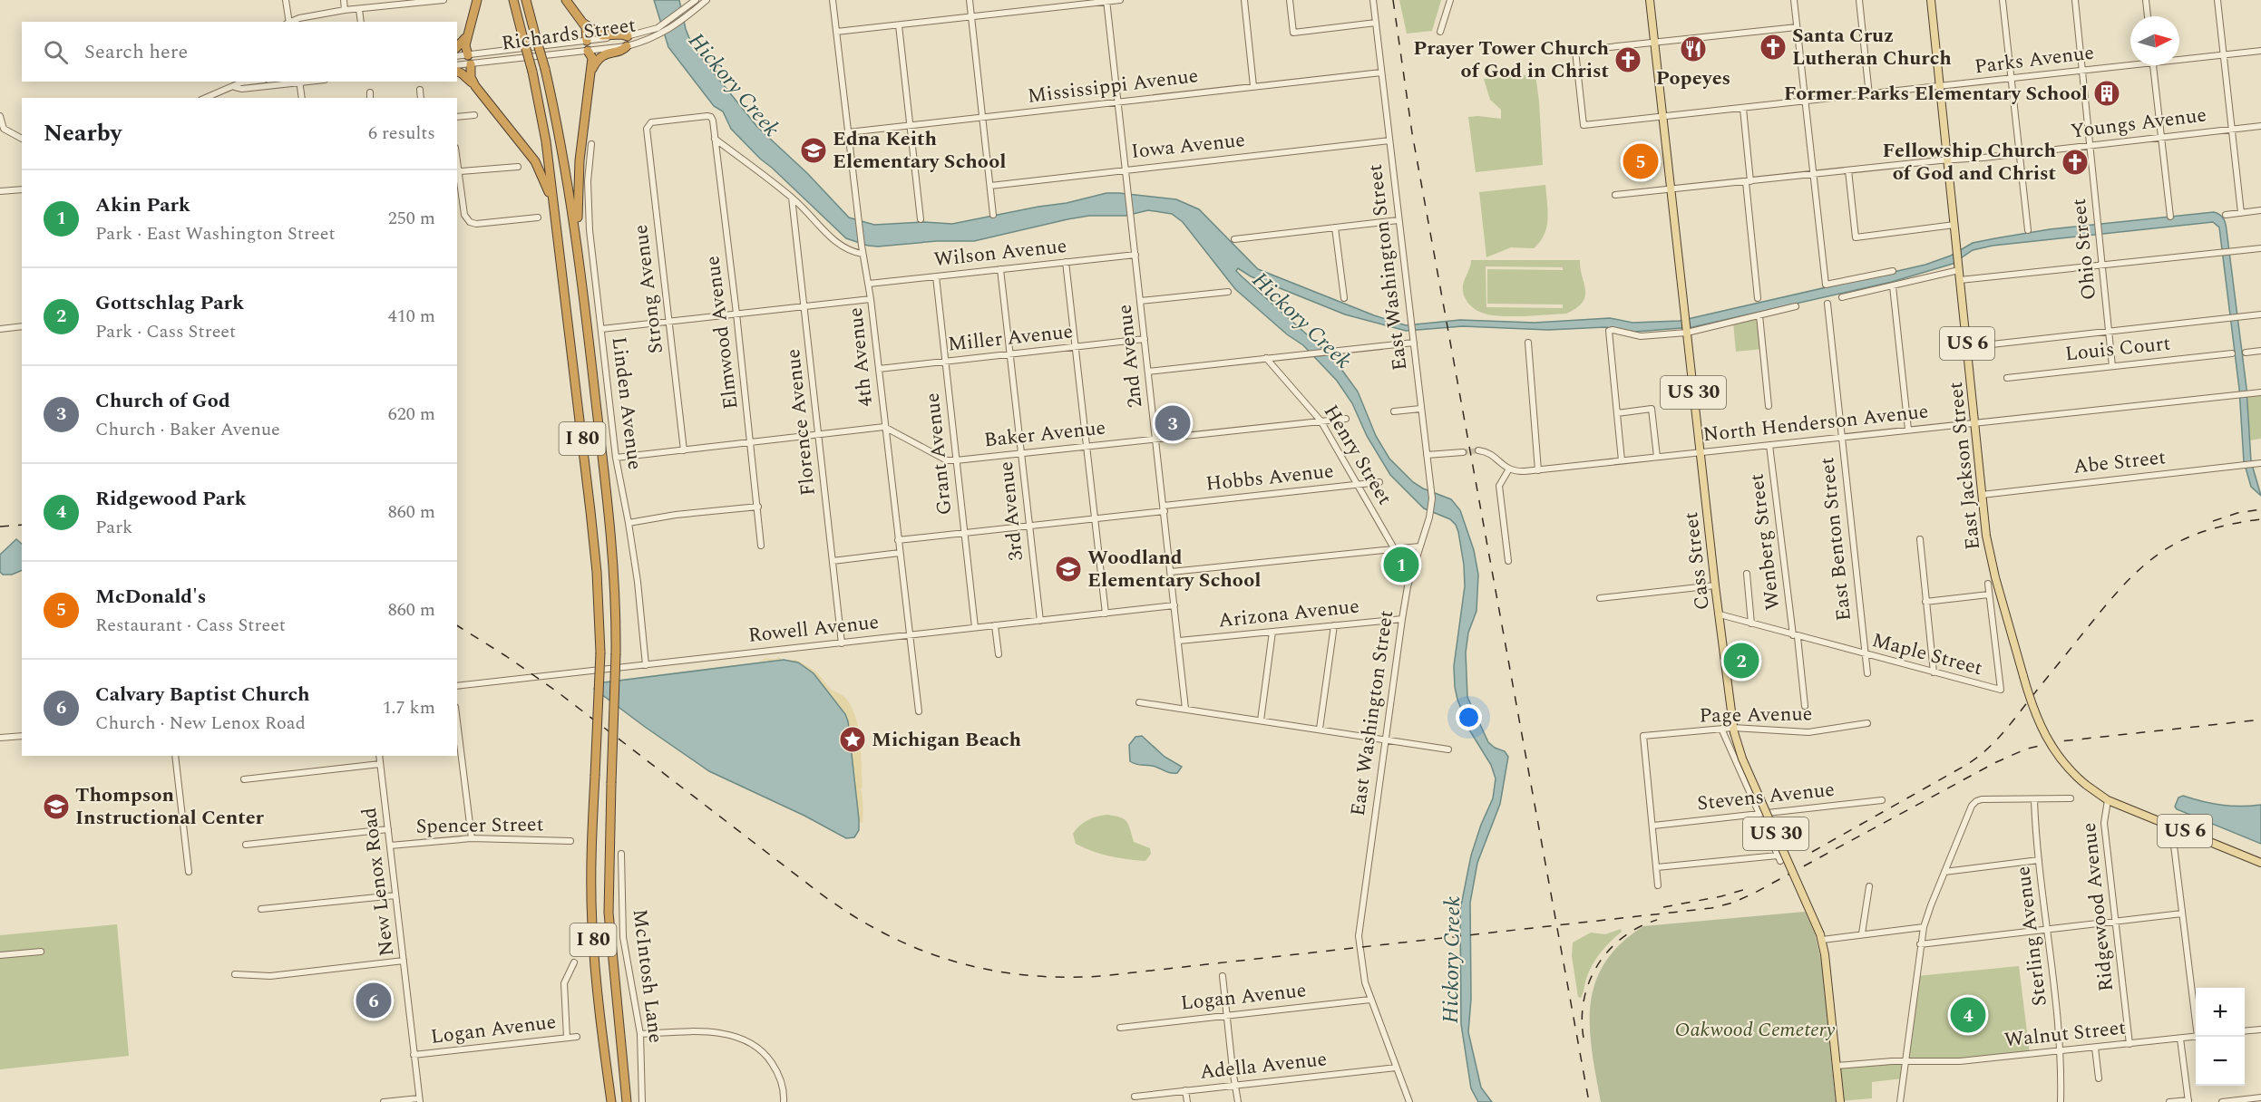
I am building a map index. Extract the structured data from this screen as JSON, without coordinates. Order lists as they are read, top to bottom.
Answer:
{
  "streets": {
    "highway": ["I 80"],
    "main road": [
      "US 6",
      "US 30",
      "East Jackson Street",
      "Cass Street"
    ],
    "street": [
      "Richards Street",
      "Parks Avenue",
      "Mississippi Avenue",
      "Youngs Avenue",
      "Iowa Avenue",
      "Ohio Street",
      "Wilson Avenue",
      "East Washington Street",
      "Strong Avenue",
      "Elmwood Avenue",
      "Miller Avenue",
      "Louis Court",
      "2nd Avenue",
      "4th Avenue",
      "Linden Avenue",
      "Florence Avenue",
      "North Henderson Avenue",
      "Baker Avenue",
      "Grant Avenue",
      "Henry Street",
      "Abe Street",
      "Hobbs Avenue",
      "3rd Avenue",
      "East Benton Street",
      "Wenberg Street",
      "Arizona Avenue",
      "Rowell Avenue",
      "Maple Street",
      "Page Avenue",
      "Stevens Avenue",
      "Spencer Street",
      "New Lenox Road",
      "Ridgewood Avenue",
      "Sterling Avenue",
      "McIntosh Lane",
      "Logan Avenue",
      "Walnut Street",
      "Adella Avenue"
    ]
  },
  "crossings": [
    ["Parks Avenue", "Ohio Street"],
    ["Parks Avenue", "East Jackson Street"],
    ["Parks Avenue", "Cass Street"],
    ["Mississippi Avenue", "East Washington Street"],
    ["Mississippi Avenue", "2nd Avenue"],
    ["Mississippi Avenue", "4th Avenue"],
    ["Youngs Avenue", "Ohio Street"],
    ["Youngs Avenue", "East Jackson Street"],
    ["Youngs Avenue", "Cass Street"],
    ["Iowa Avenue", "East Washington Street"],
    ["Iowa Avenue", "2nd Avenue"],
    ["Ohio Street", "Louis Court"],
    ["Wilson Avenue", "2nd Avenue"],
    ["Wilson Avenue", "4th Avenue"],
    ["Wilson Avenue", "Grant Avenue"],
    ["Wilson Avenue", "3rd Avenue"],
    ["East Washington Street", "Arizona Avenue"],
    ["East Washington Street", "Logan Avenue"],
    ["East Washington Street", "Adella Avenue"],
    ["Strong Avenue", "Elmwood Avenue"],
    ["Miller Avenue", "2nd Avenue"],
    ["Miller Avenue", "4th Avenue"],
    ["Miller Avenue", "Grant Avenue"],
    ["Miller Avenue", "3rd Avenue"],
    ["US 6", "East Jackson Street"],
    ["US 6", "Ridgewood Avenue"],
    ["2nd Avenue", "Baker Avenue"],
    ["2nd Avenue", "Hobbs Avenue"],
    ["2nd Avenue", "Arizona Avenue"],
    ["2nd Avenue", "Rowell Avenue"],
    ["4th Avenue", "Baker Avenue"],
    ["4th Avenue", "Hobbs Avenue"],
    ["4th Avenue", "Rowell Avenue"],
    ["Linden Avenue", "Rowell Avenue"],
    ["Florence Avenue", "Rowell Avenue"],
    ["North Henderson Avenue", "East Jackson Street"],
    ["North Henderson Avenue", "East Benton Street"],
    ["North Henderson Avenue", "Wenberg Street"],
    ["North Henderson Avenue", "Cass Street"],
    ["Baker Avenue", "Grant Avenue"],
    ["Baker Avenue", "Henry Street"],
    ["Baker Avenue", "3rd Avenue"],
    ["Grant Avenue", "Hobbs Avenue"],
    ["Grant Avenue", "Rowell Avenue"],
    ["Henry Street", "Hobbs Avenue"],
    ["Abe Street", "East Jackson Street"],
    ["East Jackson Street", "Ridgewood Avenue"],
    ["Hobbs Avenue", "3rd Avenue"],
    ["3rd Avenue", "Rowell Avenue"],
    ["East Benton Street", "Maple Street"],
    ["Wenberg Street", "Maple Street"],
    ["Cass Street", "Maple Street"],
    ["Cass Street", "Page Avenue"],
    ["Cass Street", "Walnut Street"],
    ["Page Avenue", "Stevens Avenue"],
    ["Spencer Street", "New Lenox Road"],
    ["New Lenox Road", "Logan Avenue"],
    ["Ridgewood Avenue", "Walnut Street"],
    ["Sterling Avenue", "Walnut Street"]
  ],
  "water": ["Hickory Creek"],
  "parks": ["Oakwood Cemetery"],
  "places": {
    "church": ["Santa Cruz Lutheran Church", "Prayer Tower Church of God in Christ", "Fellowship Church of God and Christ"],
    "restaurant": ["Popeyes"],
    "building": ["Former Parks Elementary School"],
    "school or university": ["Edna Keith Elementary School", "Woodland Elementary School", "Thompson Instructional Center"],
    "place": ["Michigan Beach"]
  },
  "north": "right",
  "page": {
    "search": "Search here",
    "heading": ["Nearby", "6 results"],
    "pins": [
      "5",
      "3",
      "1",
      "2",
      "6",
      "4"
    ],
    "list": [
      {
        "mark": "1",
        "name": "Akin Park",
        "note": "Park · East Washington Street",
        "value": "250 m"
      },
      {
        "mark": "2",
        "name": "Gottschlag Park",
        "note": "Park · Cass Street",
        "value": "410 m"
      },
      {
        "mark": "3",
        "name": "Church of God",
        "note": "Church · Baker Avenue",
        "value": "620 m"
      },
      {
        "mark": "4",
        "name": "Ridgewood Park",
        "note": "Park",
        "value": "860 m"
      },
      {
        "mark": "5",
        "name": "McDonald's",
        "note": "Restaurant · Cass Street",
        "value": "860 m"
      },
      {
        "mark": "6",
        "name": "Calvary Baptist Church",
        "note": "Church · New Lenox Road",
        "value": "1.7 km"
      }
    ],
    "map_buttons": ["+", "−"]
  }
}
